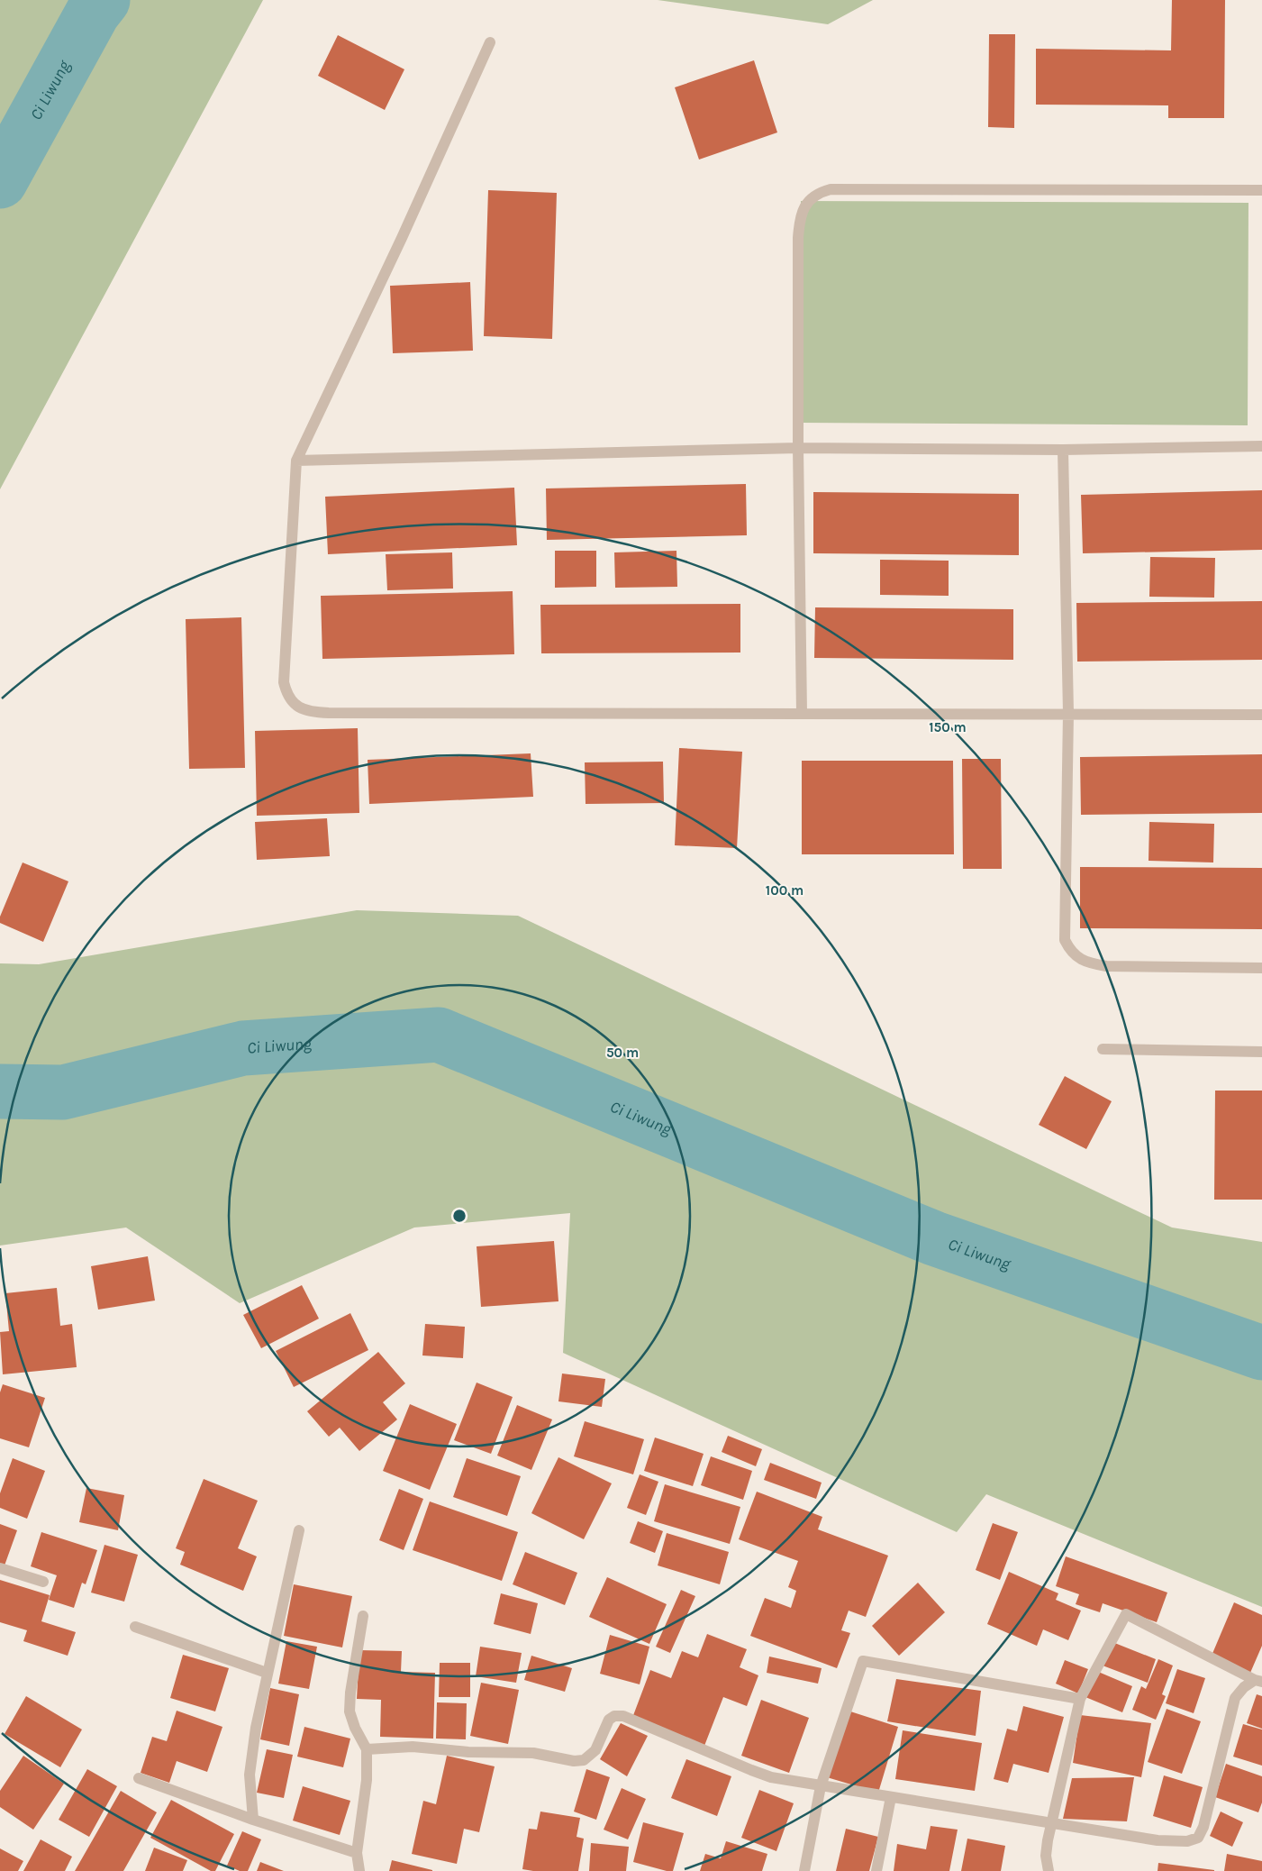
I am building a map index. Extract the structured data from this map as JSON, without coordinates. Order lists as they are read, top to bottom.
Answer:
{
  "water": ["Ci Liwung"],
  "rings": ["150 m", "100 m", "50 m"]
}
